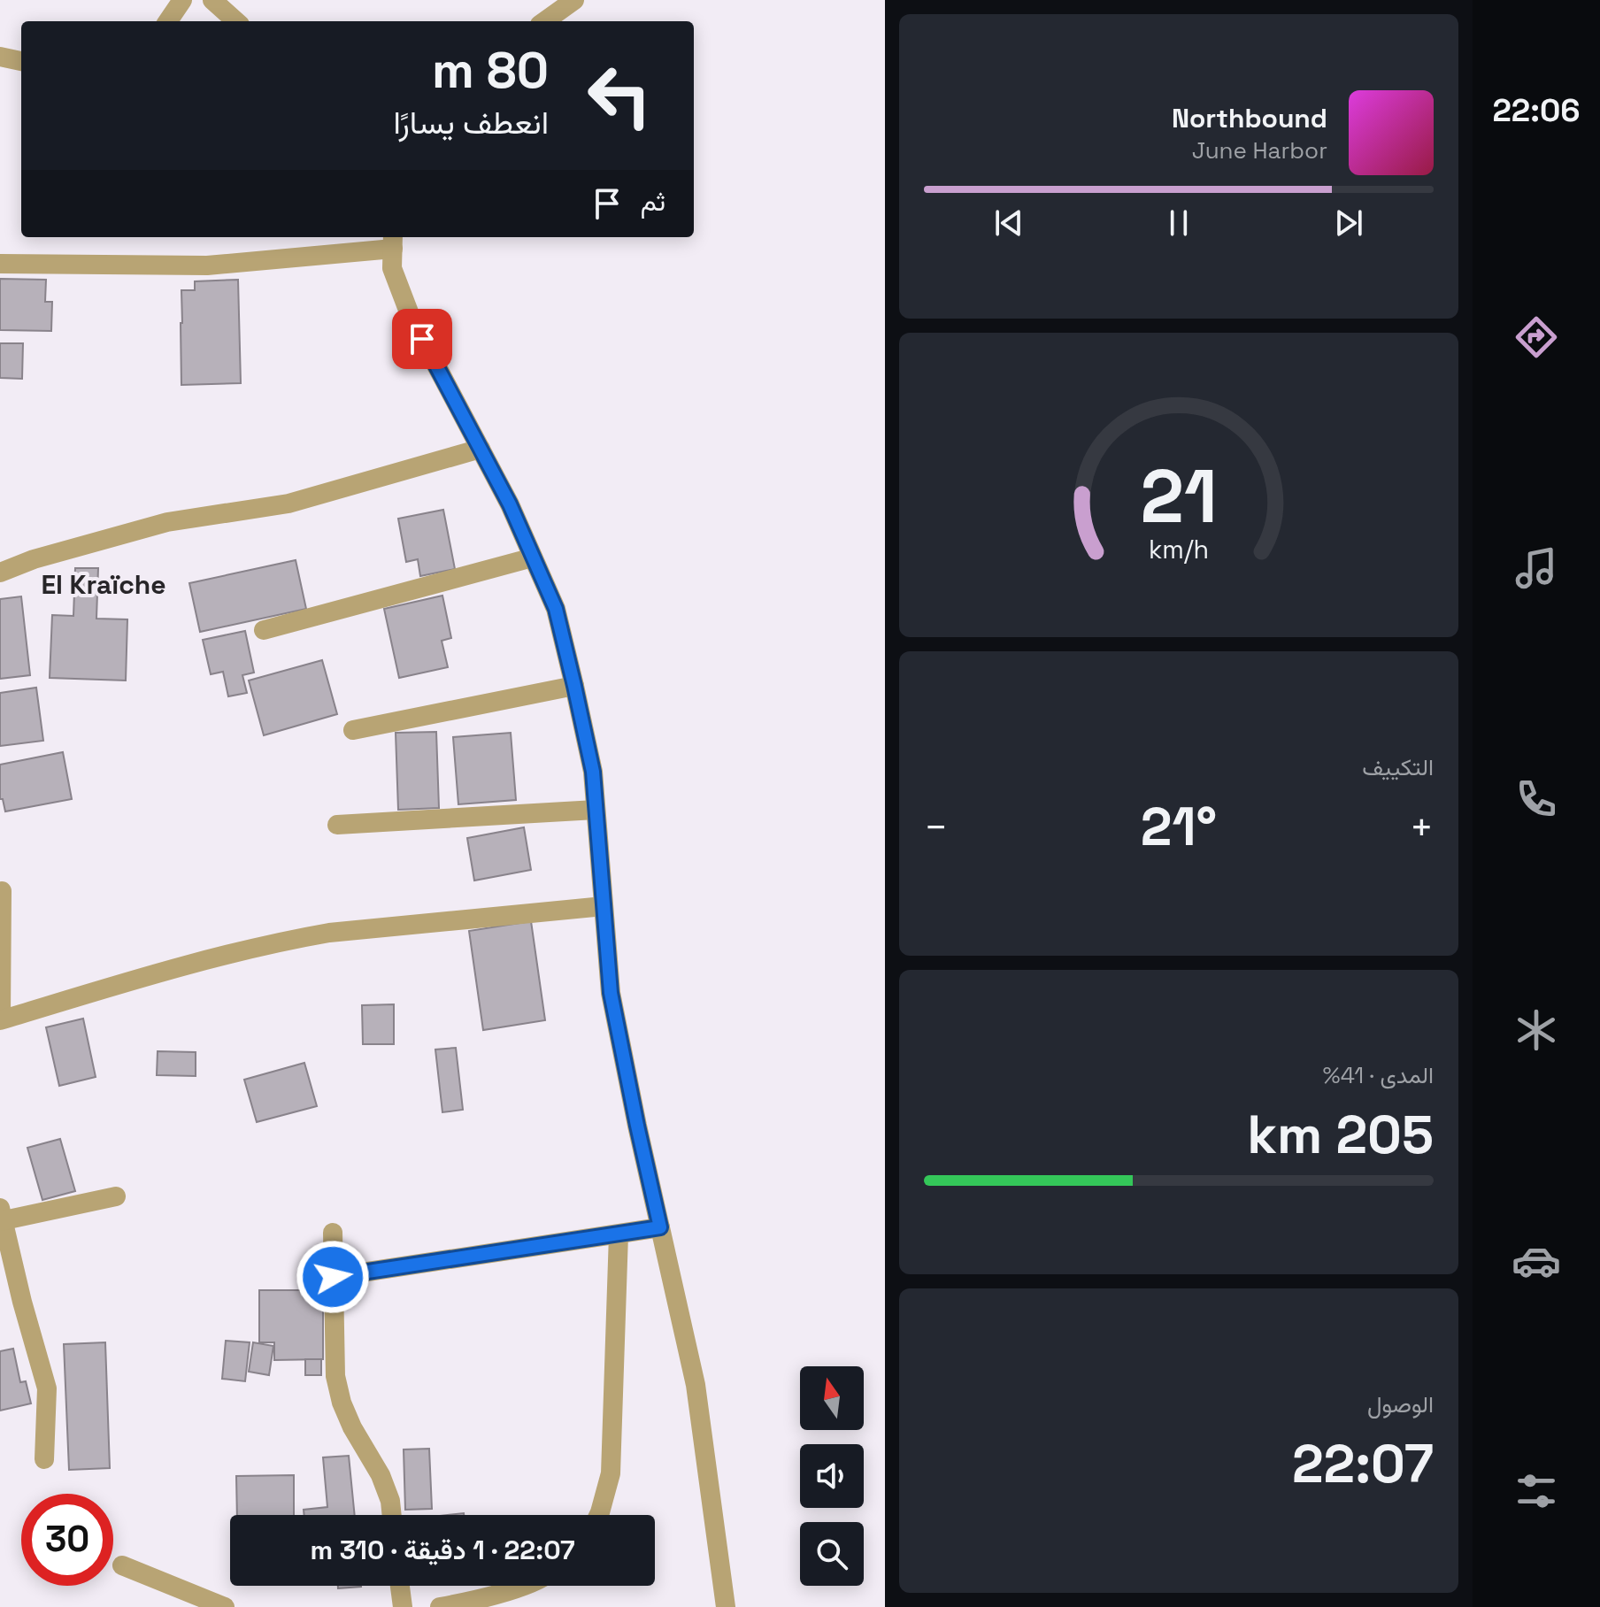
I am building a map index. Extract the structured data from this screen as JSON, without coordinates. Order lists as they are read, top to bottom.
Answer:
{
  "districts": ["El Kraïche"],
  "north": "top",
  "page": {
    "tabs": "22:06",
    "turn": ["80 m", "انعطف يسارًا"],
    "song": ["Northbound", "June Harbor"],
    "then": "ثم",
    "tile": [
      "التكييف",
      ["المدى · 41%", "205 km"],
      ["الوصول", "22:07"]
    ],
    "heat": ["−", "21°", "+"],
    "limit": "30",
    "trip": "22:07 · 1 دقيقة · 310 m",
    "gauge": ["21", "km/h"]
  }
}
